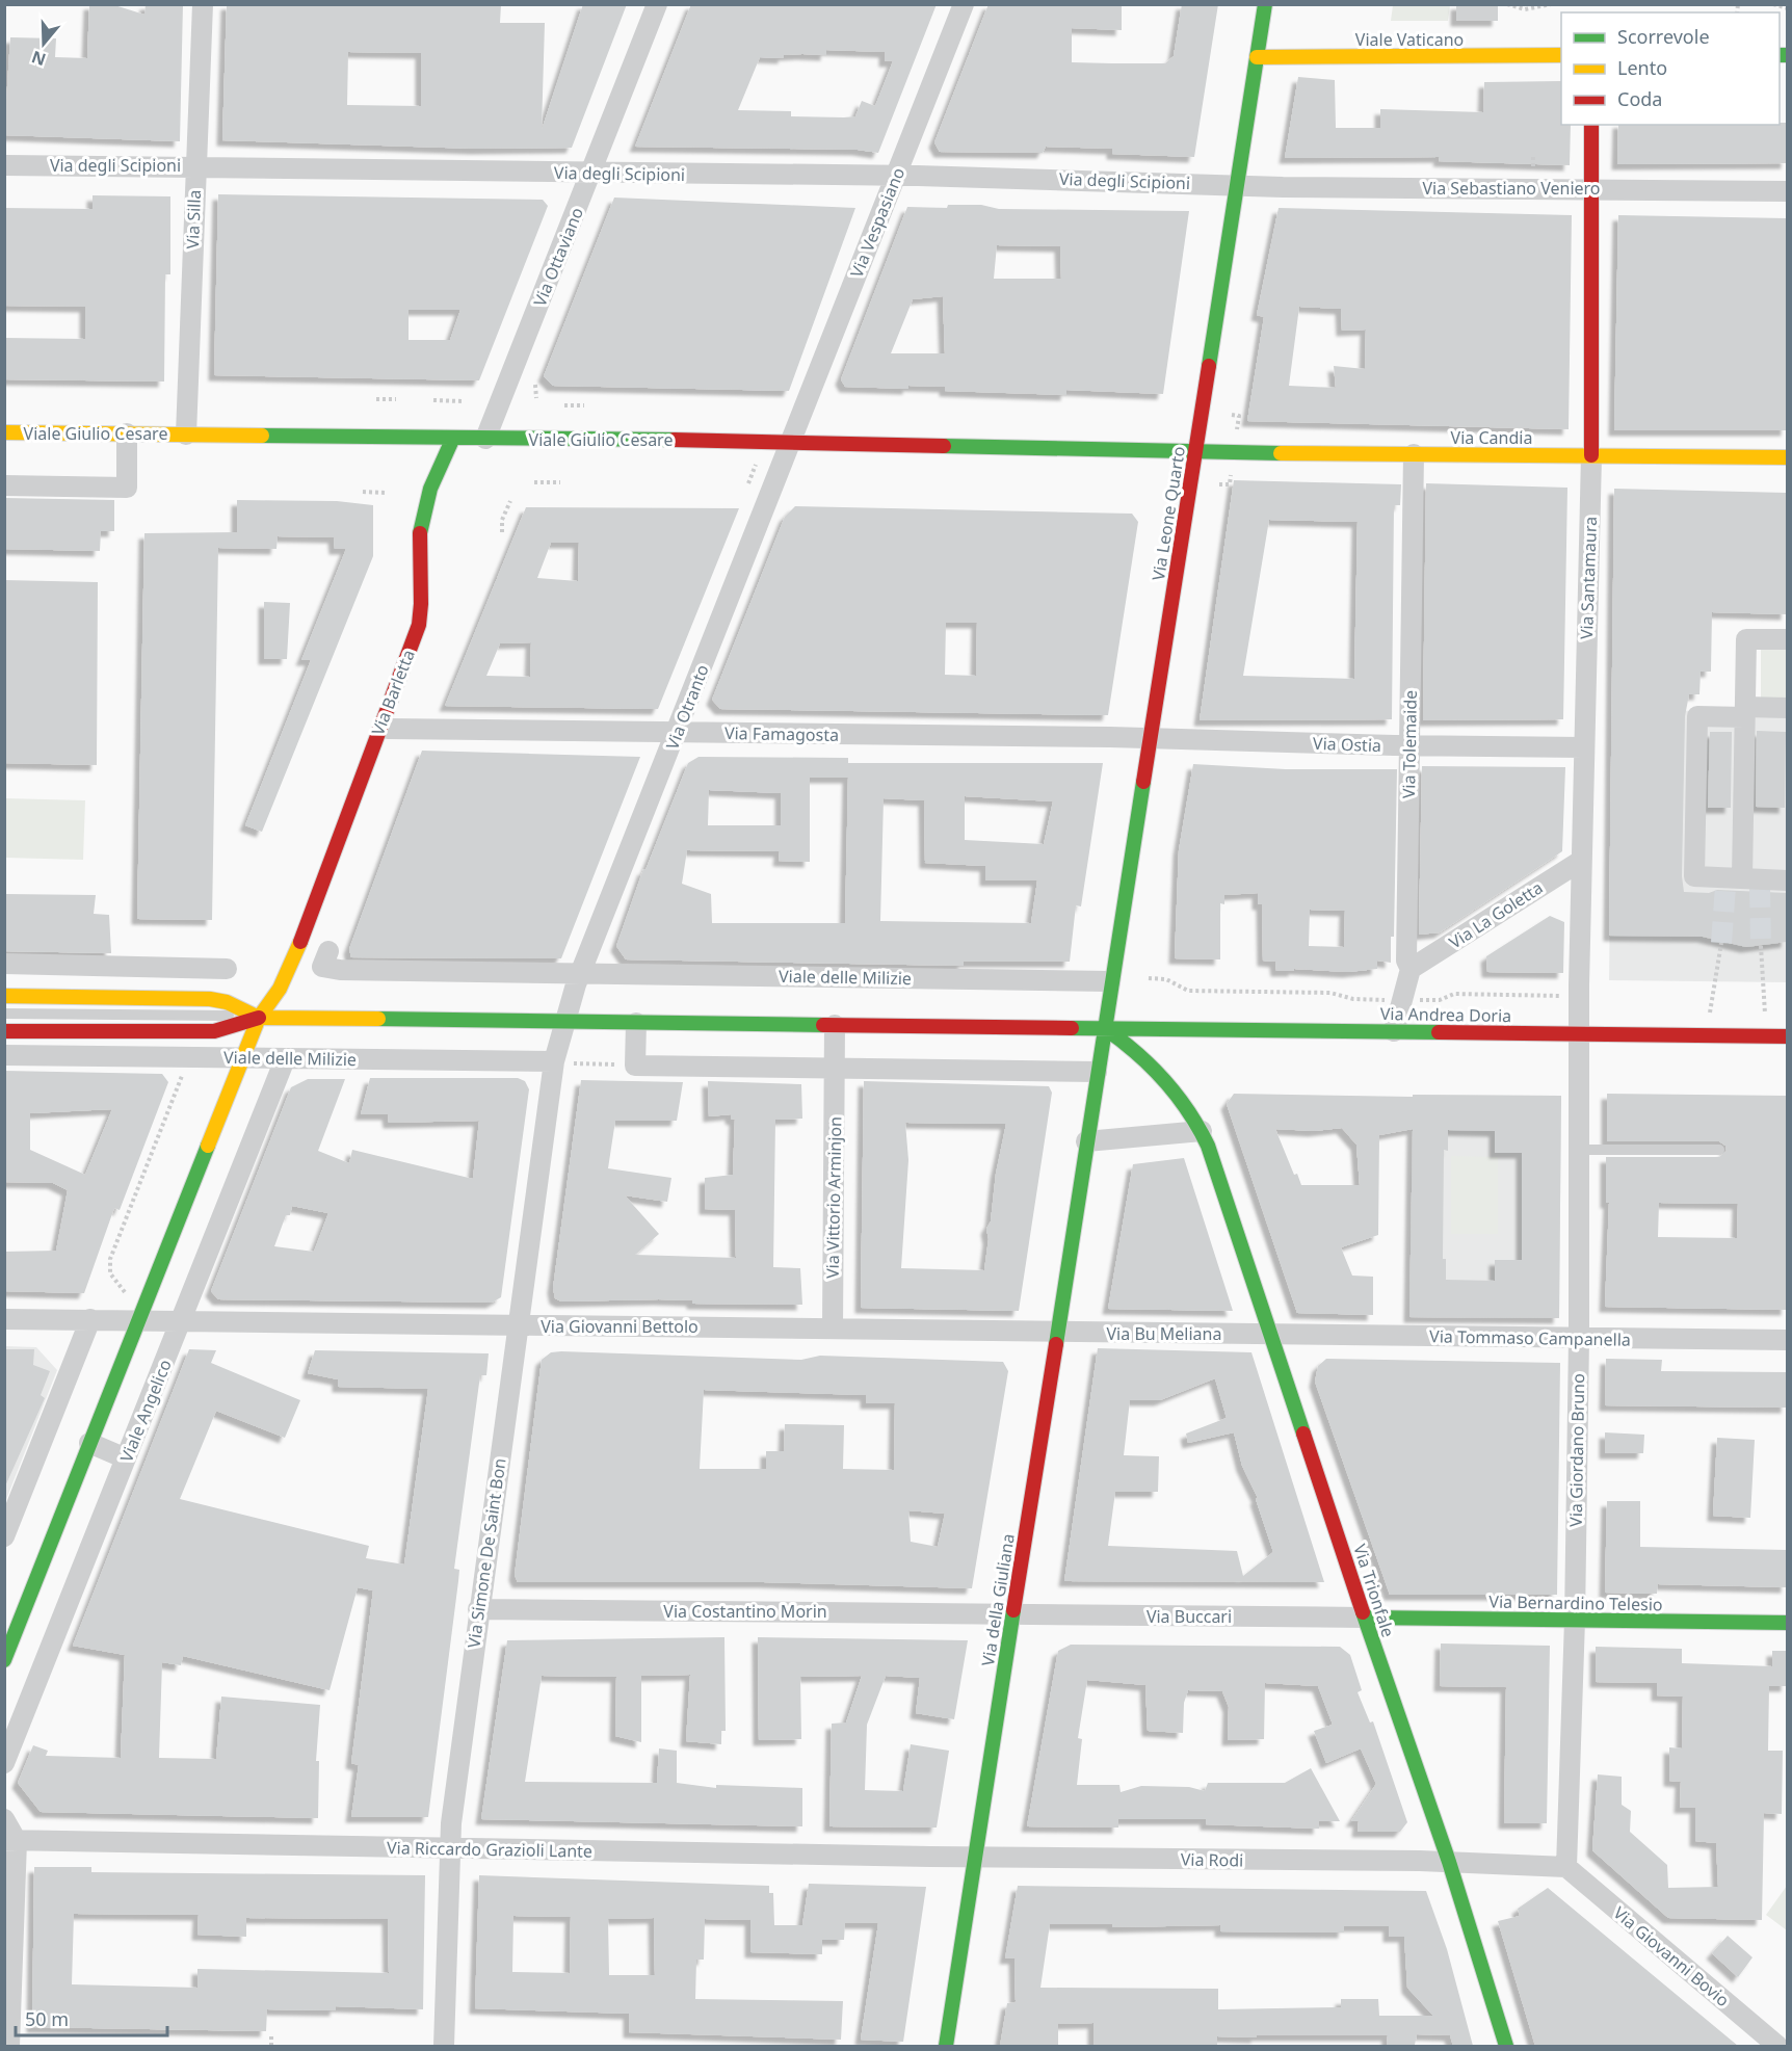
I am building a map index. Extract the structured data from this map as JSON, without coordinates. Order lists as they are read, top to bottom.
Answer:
{
  "streets": {
    "street": [
      "Viale Vaticano",
      "Via degli Scipioni",
      "Via Sebastiano Veniero",
      "Via Silla",
      "Via Vespasiano",
      "Via Ottaviano",
      "Viale Giulio Cesare",
      "Via Candia",
      "Via Leone Quarto",
      "Via Santamaura",
      "Via Barletta",
      "Via Otranto",
      "Via Famagosta",
      "Via Ostia",
      "Via Tolemaide",
      "Via La Goletta",
      "Viale delle Milizie",
      "Via Andrea Doria",
      "Via Vittorio Arminjon",
      "Via Giovanni Bettolo",
      "Via Bu Meliana",
      "Via Tommaso Campanella",
      "Viale Angelico",
      "Via Giordano Bruno",
      "Via Simone De Saint Bon",
      "Via Trionfale",
      "Via della Giuliana",
      "Via Bernardino Telesio",
      "Via Costantino Morin",
      "Via Buccari",
      "Via Riccardo Grazioli Lante",
      "Via Rodi",
      "Via Giovanni Bovio"
    ]
  },
  "crossings": [
    ["Viale Vaticano", "Via Leone Quarto"],
    ["Via degli Scipioni", "Via Sebastiano Veniero"],
    ["Via degli Scipioni", "Via Silla"],
    ["Via degli Scipioni", "Via Vespasiano"],
    ["Via degli Scipioni", "Via Ottaviano"],
    ["Via degli Scipioni", "Via Leone Quarto"],
    ["Via Sebastiano Veniero", "Via Leone Quarto"],
    ["Via Sebastiano Veniero", "Via Santamaura"],
    ["Via Silla", "Viale Giulio Cesare"],
    ["Via Vespasiano", "Viale Giulio Cesare"],
    ["Via Vespasiano", "Via Otranto"],
    ["Via Ottaviano", "Viale Giulio Cesare"],
    ["Viale Giulio Cesare", "Via Candia"],
    ["Viale Giulio Cesare", "Via Leone Quarto"],
    ["Viale Giulio Cesare", "Via Barletta"],
    ["Viale Giulio Cesare", "Via Otranto"],
    ["Via Candia", "Via Leone Quarto"],
    ["Via Candia", "Via Santamaura"],
    ["Via Candia", "Via Tolemaide"],
    ["Via Leone Quarto", "Via Famagosta"],
    ["Via Leone Quarto", "Via Ostia"],
    ["Via Leone Quarto", "Viale delle Milizie"],
    ["Via Leone Quarto", "Via Andrea Doria"],
    ["Via Leone Quarto", "Via Trionfale"],
    ["Via Leone Quarto", "Via della Giuliana"],
    ["Via Santamaura", "Via Ostia"],
    ["Via Santamaura", "Via La Goletta"],
    ["Via Santamaura", "Via Andrea Doria"],
    ["Via Santamaura", "Via Giordano Bruno"],
    ["Via Barletta", "Via Famagosta"],
    ["Via Barletta", "Viale delle Milizie"],
    ["Via Otranto", "Via Famagosta"],
    ["Via Otranto", "Viale delle Milizie"],
    ["Via Famagosta", "Via Ostia"],
    ["Via Ostia", "Via Tolemaide"],
    ["Via Tolemaide", "Via La Goletta"],
    ["Via Tolemaide", "Via Andrea Doria"],
    ["Viale delle Milizie", "Via Andrea Doria"],
    ["Viale delle Milizie", "Via Vittorio Arminjon"],
    ["Viale delle Milizie", "Viale Angelico"],
    ["Viale delle Milizie", "Via Simone De Saint Bon"],
    ["Viale delle Milizie", "Via Trionfale"],
    ["Via Andrea Doria", "Via Giordano Bruno"],
    ["Via Andrea Doria", "Via Trionfale"],
    ["Via Vittorio Arminjon", "Via Giovanni Bettolo"],
    ["Via Giovanni Bettolo", "Via Bu Meliana"],
    ["Via Giovanni Bettolo", "Viale Angelico"],
    ["Via Giovanni Bettolo", "Via Simone De Saint Bon"],
    ["Via Giovanni Bettolo", "Via della Giuliana"],
    ["Via Bu Meliana", "Via Tommaso Campanella"],
    ["Via Bu Meliana", "Via Trionfale"],
    ["Via Bu Meliana", "Via della Giuliana"],
    ["Via Tommaso Campanella", "Via Giordano Bruno"],
    ["Via Tommaso Campanella", "Via Trionfale"],
    ["Via Giordano Bruno", "Via Bernardino Telesio"],
    ["Via Giordano Bruno", "Via Rodi"],
    ["Via Giordano Bruno", "Via Giovanni Bovio"],
    ["Via Simone De Saint Bon", "Via Costantino Morin"],
    ["Via Simone De Saint Bon", "Via Riccardo Grazioli Lante"],
    ["Via Trionfale", "Via Bernardino Telesio"],
    ["Via Trionfale", "Via Buccari"],
    ["Via Trionfale", "Via Rodi"],
    ["Via della Giuliana", "Via Costantino Morin"],
    ["Via della Giuliana", "Via Buccari"],
    ["Via della Giuliana", "Via Riccardo Grazioli Lante"],
    ["Via della Giuliana", "Via Rodi"],
    ["Via Bernardino Telesio", "Via Buccari"],
    ["Via Costantino Morin", "Via Buccari"],
    ["Via Riccardo Grazioli Lante", "Via Rodi"],
    ["Via Rodi", "Via Giovanni Bovio"]
  ],
  "legend": ["Scorrevole", "Lento", "Coda"],
  "scale_bar": "50 m",
  "north": "bottom"
}
